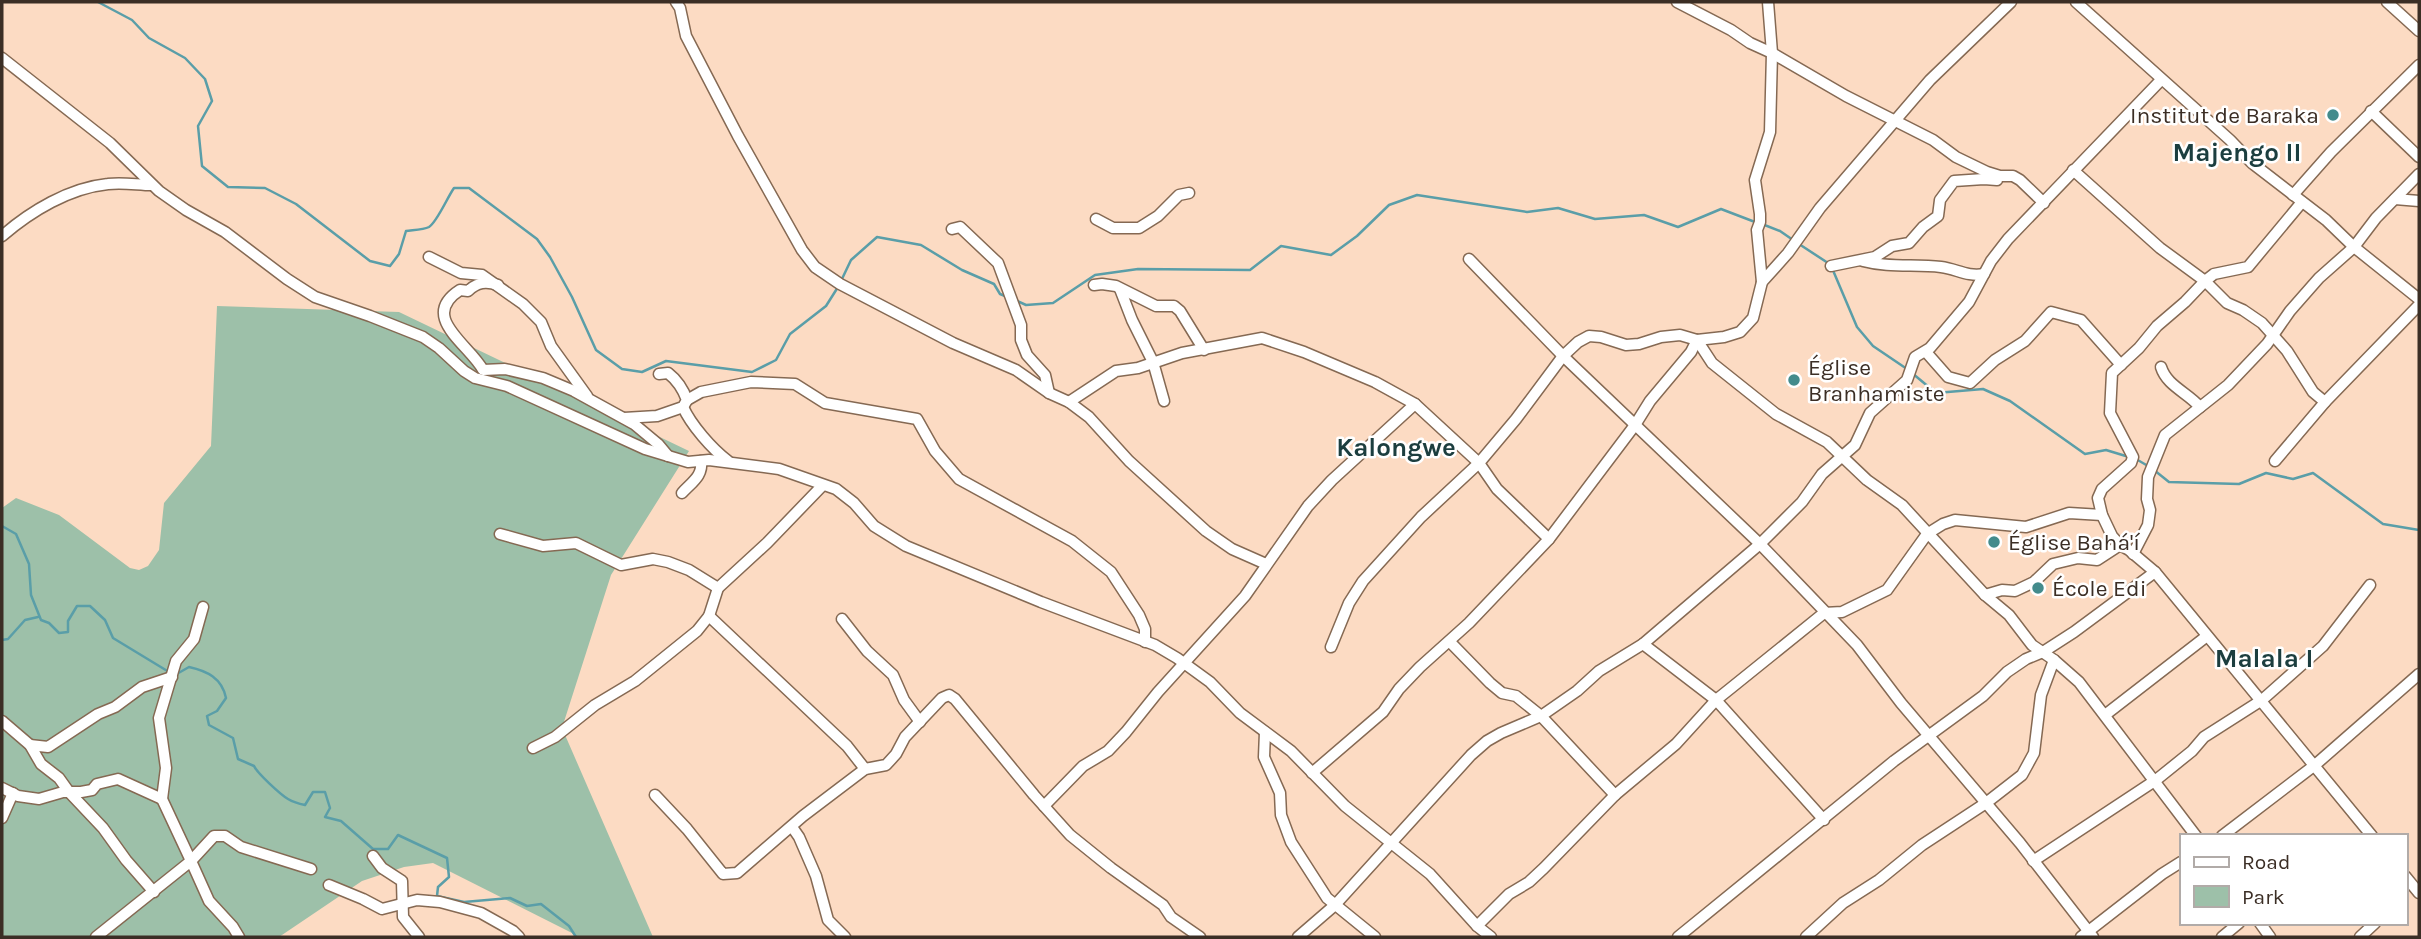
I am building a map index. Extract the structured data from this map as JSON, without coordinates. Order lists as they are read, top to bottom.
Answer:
{
  "districts": ["Majengo II", "Kalongwe", "Malala I"],
  "places": [
    "Institut de Baraka",
    "Église Branhamiste",
    "Église Bahá'í",
    "École Edi"
  ],
  "legend": ["Road", "Park"]
}
